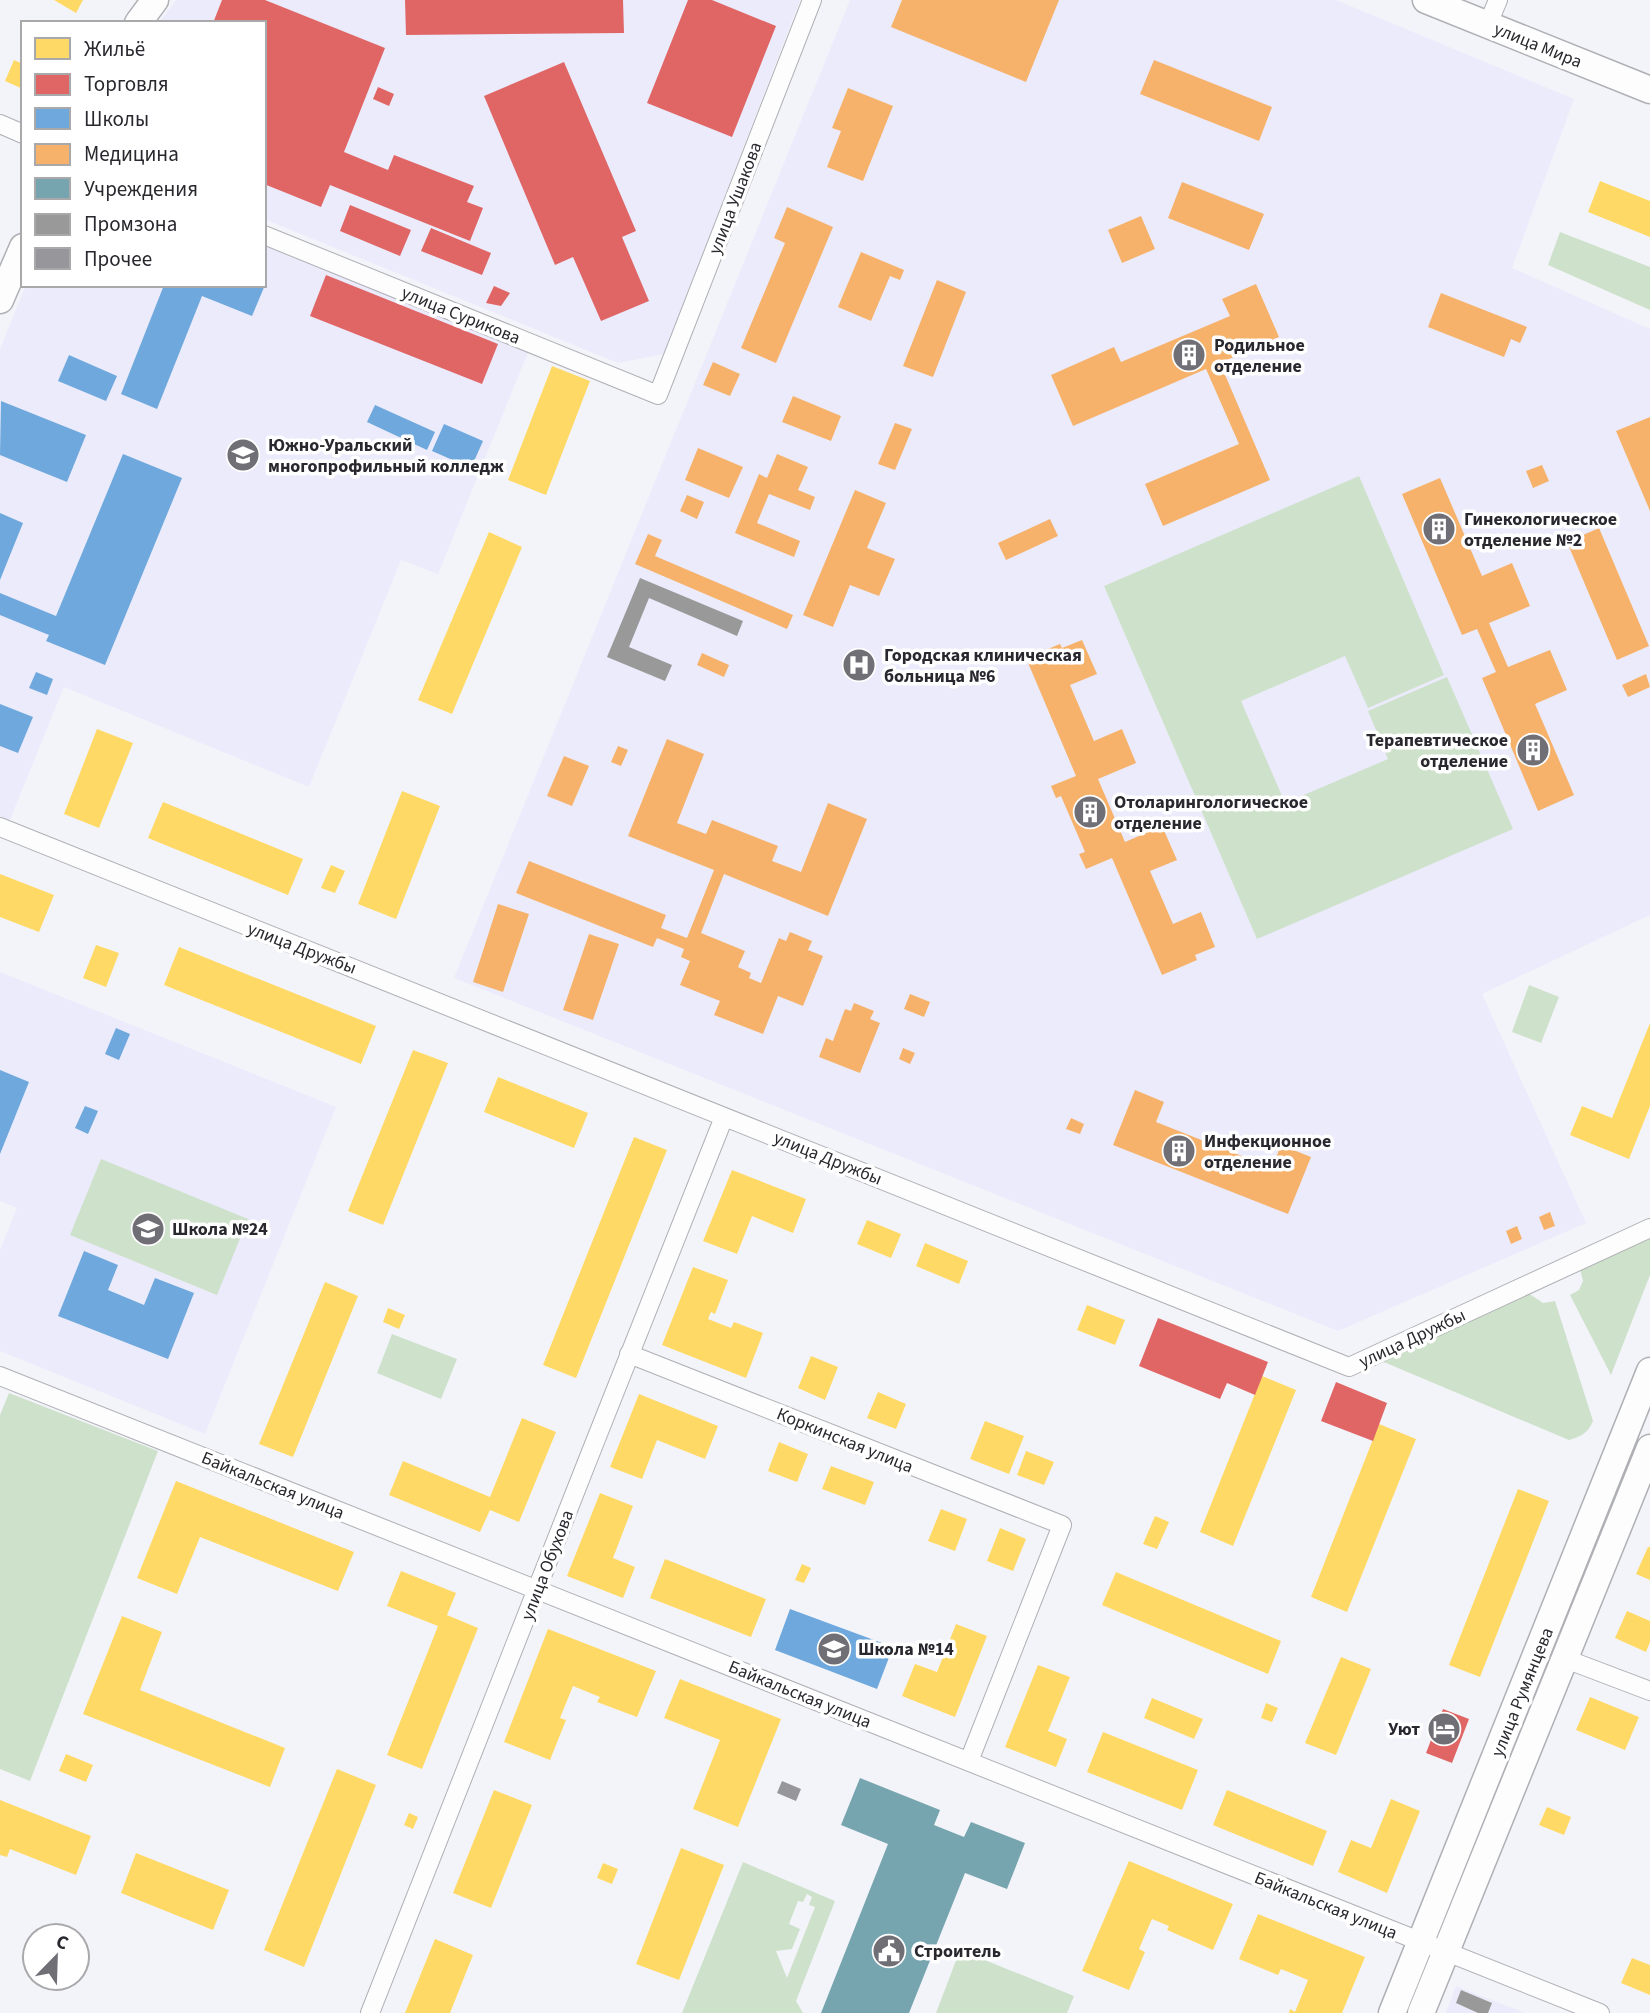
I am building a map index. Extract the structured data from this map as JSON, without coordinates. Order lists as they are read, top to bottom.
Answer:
{
  "streets": {
    "main road": ["улица Мира", "улица Румянцева"],
    "street": [
      "улица Ушакова",
      "улица Сурикова",
      "улица Дружбы",
      "Коркинская улица",
      "Байкальская улица",
      "улица Обухова"
    ]
  },
  "crossings": [
    ["улица Ушакова", "улица Сурикова"],
    ["улица Дружбы", "улица Обухова"],
    ["Коркинская улица", "Байкальская улица"],
    ["Коркинская улица", "улица Обухова"],
    ["Байкальская улица", "улица Обухова"],
    ["Байкальская улица", "улица Румянцева"]
  ],
  "places": {
    "building": [
      "Родильное отделение",
      "Гинекологическое отделение №2",
      "Терапевтическое отделение",
      "Отоларингологическое отделение",
      "Инфекционное отделение"
    ],
    "school or university": ["Южно-Уральский многопрофильный колледж", "Школа №24", "Школа №14"],
    "hospital": ["Городская клиническая больница №6"],
    "hotel": ["Уют"],
    "public building": ["Строитель"]
  },
  "legend": [
    "Жильё",
    "Торговля",
    "Школы",
    "Медицина",
    "Учреждения",
    "Промзона",
    "Прочее"
  ],
  "north": "top right"
}
